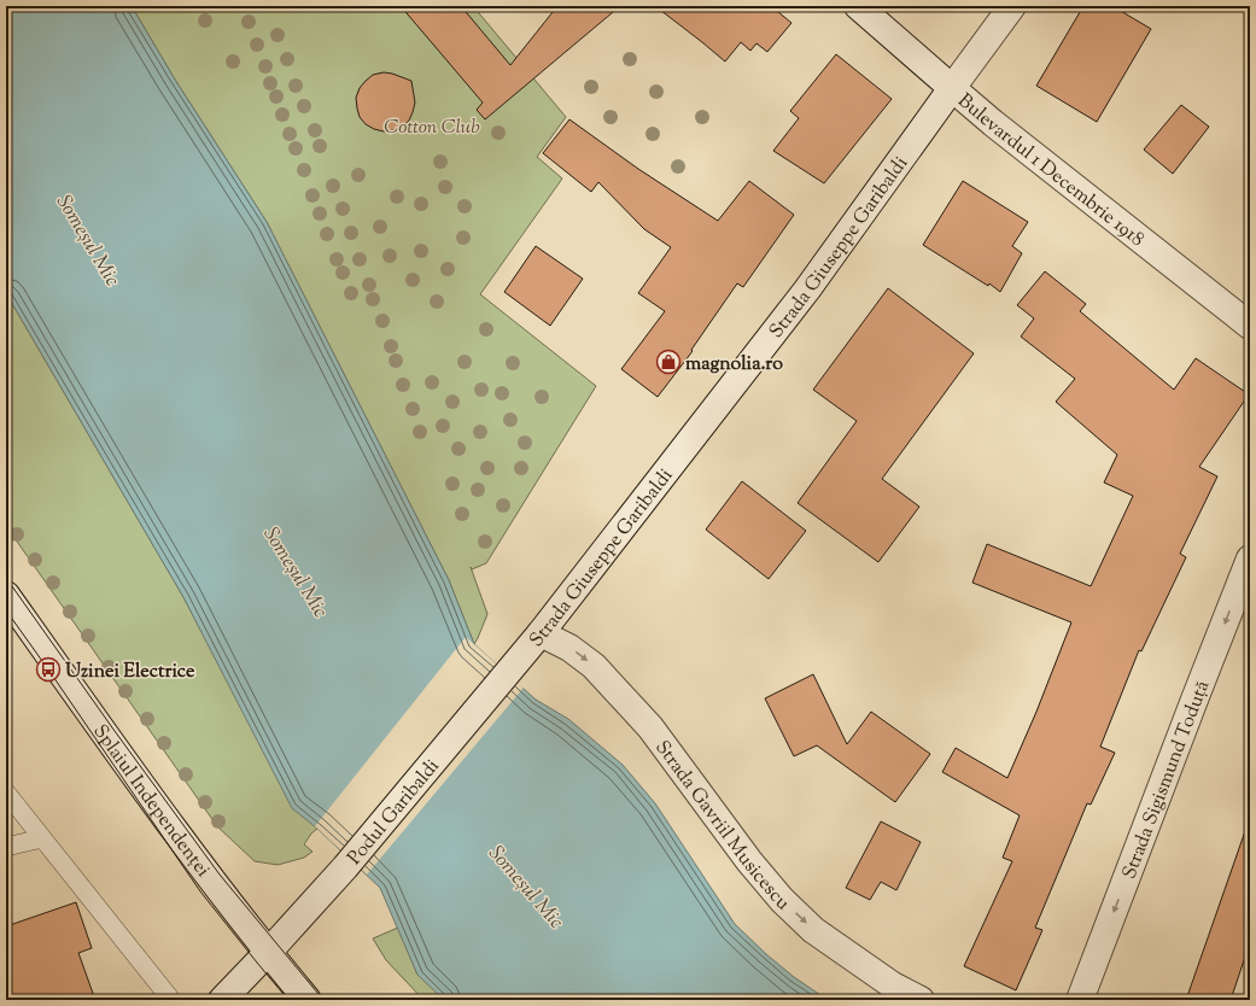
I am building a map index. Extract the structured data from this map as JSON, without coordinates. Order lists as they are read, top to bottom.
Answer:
{
  "streets": {
    "main road": [
      "Bulevardul 1 Decembrie 1918",
      "Strada Giuseppe Garibaldi",
      "Strada Sigismund Toduță",
      "Splaiul Independenței",
      "Podul Garibaldi",
      "Strada Gavriil Musicescu"
    ]
  },
  "crossings": [
    ["Bulevardul 1 Decembrie 1918", "Strada Giuseppe Garibaldi"],
    ["Strada Giuseppe Garibaldi", "Podul Garibaldi"],
    ["Strada Giuseppe Garibaldi", "Strada Gavriil Musicescu"],
    ["Splaiul Independenței", "Podul Garibaldi"]
  ],
  "one_way": ["Strada Sigismund Toduță", "Strada Gavriil Musicescu"],
  "water": ["Someșul Mic"],
  "parks": ["Cotton Club"],
  "places": {
    "shop": ["magnolia.ro"],
    "bus stop": ["Uzinei Electrice"]
  }
}
